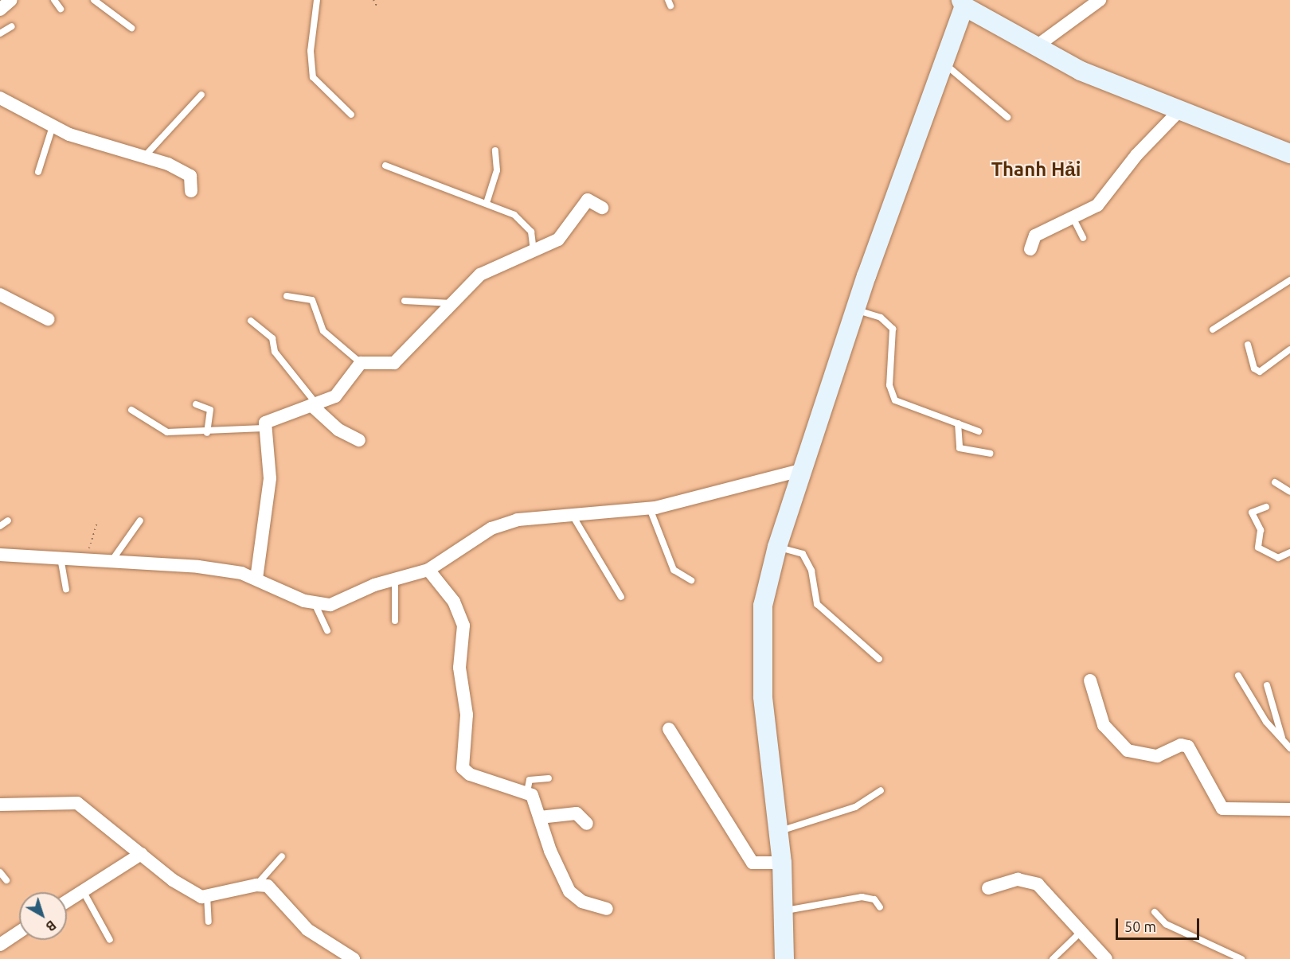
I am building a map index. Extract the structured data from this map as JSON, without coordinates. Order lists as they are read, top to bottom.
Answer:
{
  "districts": ["Thanh Hải"],
  "scale_bar": "50 m",
  "north": "bottom right"
}
